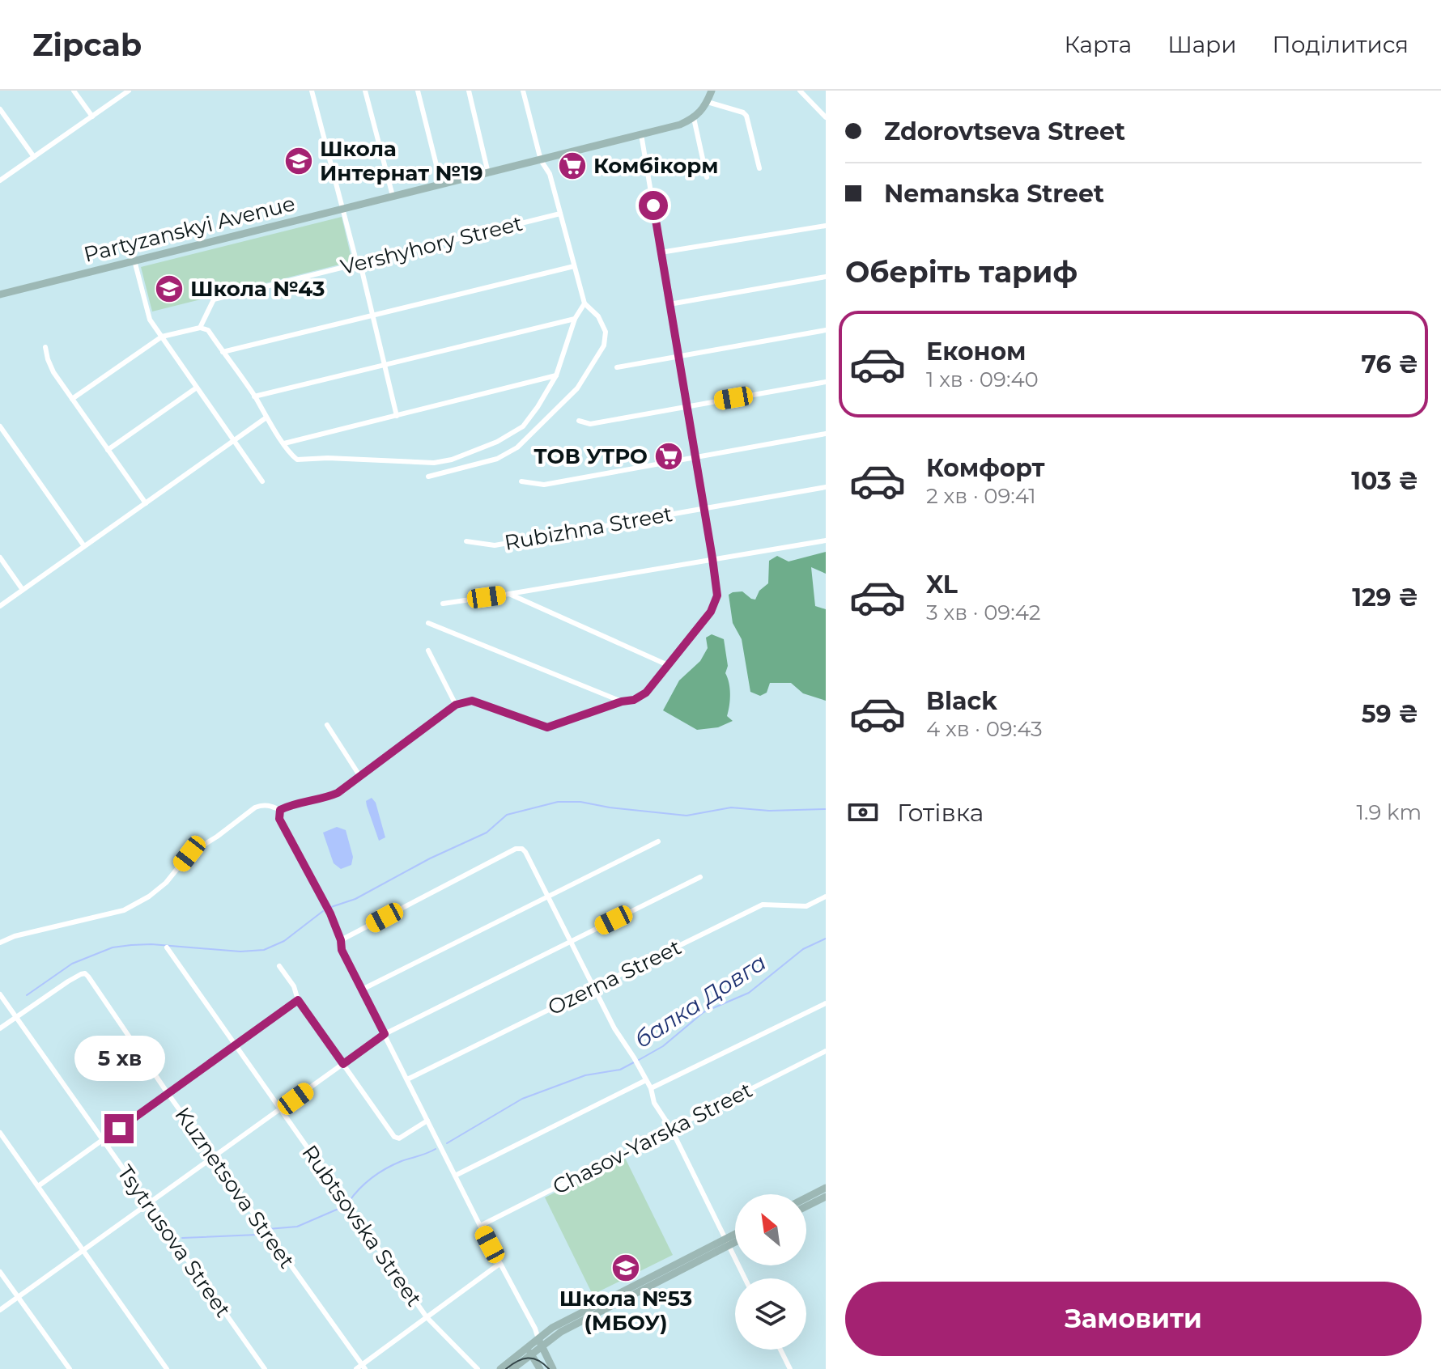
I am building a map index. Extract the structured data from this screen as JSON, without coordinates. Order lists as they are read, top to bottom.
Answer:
{
  "streets": {
    "street": [
      "Partyzanskyi Avenue",
      "Vershyhory Street",
      "Rubizhna Street",
      "Ozerna Street",
      "Chasov-Yarska Street",
      "Kuznetsova Street",
      "Rubtsovska Street",
      "Tsytrusova Street"
    ]
  },
  "crossings": [
    ["Kuznetsova Street", "Tsytrusova Street"]
  ],
  "water": ["балка Довга"],
  "places": {
    "school or university": ["Школа Интернат №19", "Школа №43", "Школа №53 (МБОУ)"],
    "supermarket": ["Комбікорм", "ТОВ УТРО"]
  },
  "north": "top left",
  "page": {
    "header": "Zipcab",
    "nav": ["Карта", "Шари", "Поділитися"],
    "banner": ["Zdorovtseva Street", "Nemanska Street"],
    "heading": "Оберіть тариф",
    "list": [
      {
        "name": "Економ",
        "note": "1 хв · 09:40",
        "value": "76 ₴"
      },
      {
        "name": "Комфорт",
        "note": "2 хв · 09:41",
        "value": "103 ₴"
      },
      {
        "name": "XL",
        "note": "3 хв · 09:42",
        "value": "129 ₴"
      },
      {
        "name": "Black",
        "note": "4 хв · 09:43",
        "value": "59 ₴"
      }
    ],
    "pay": ["Готівка", "1.9 km"],
    "bubble": "5 хв",
    "buttons": "Замовити"
  }
}
